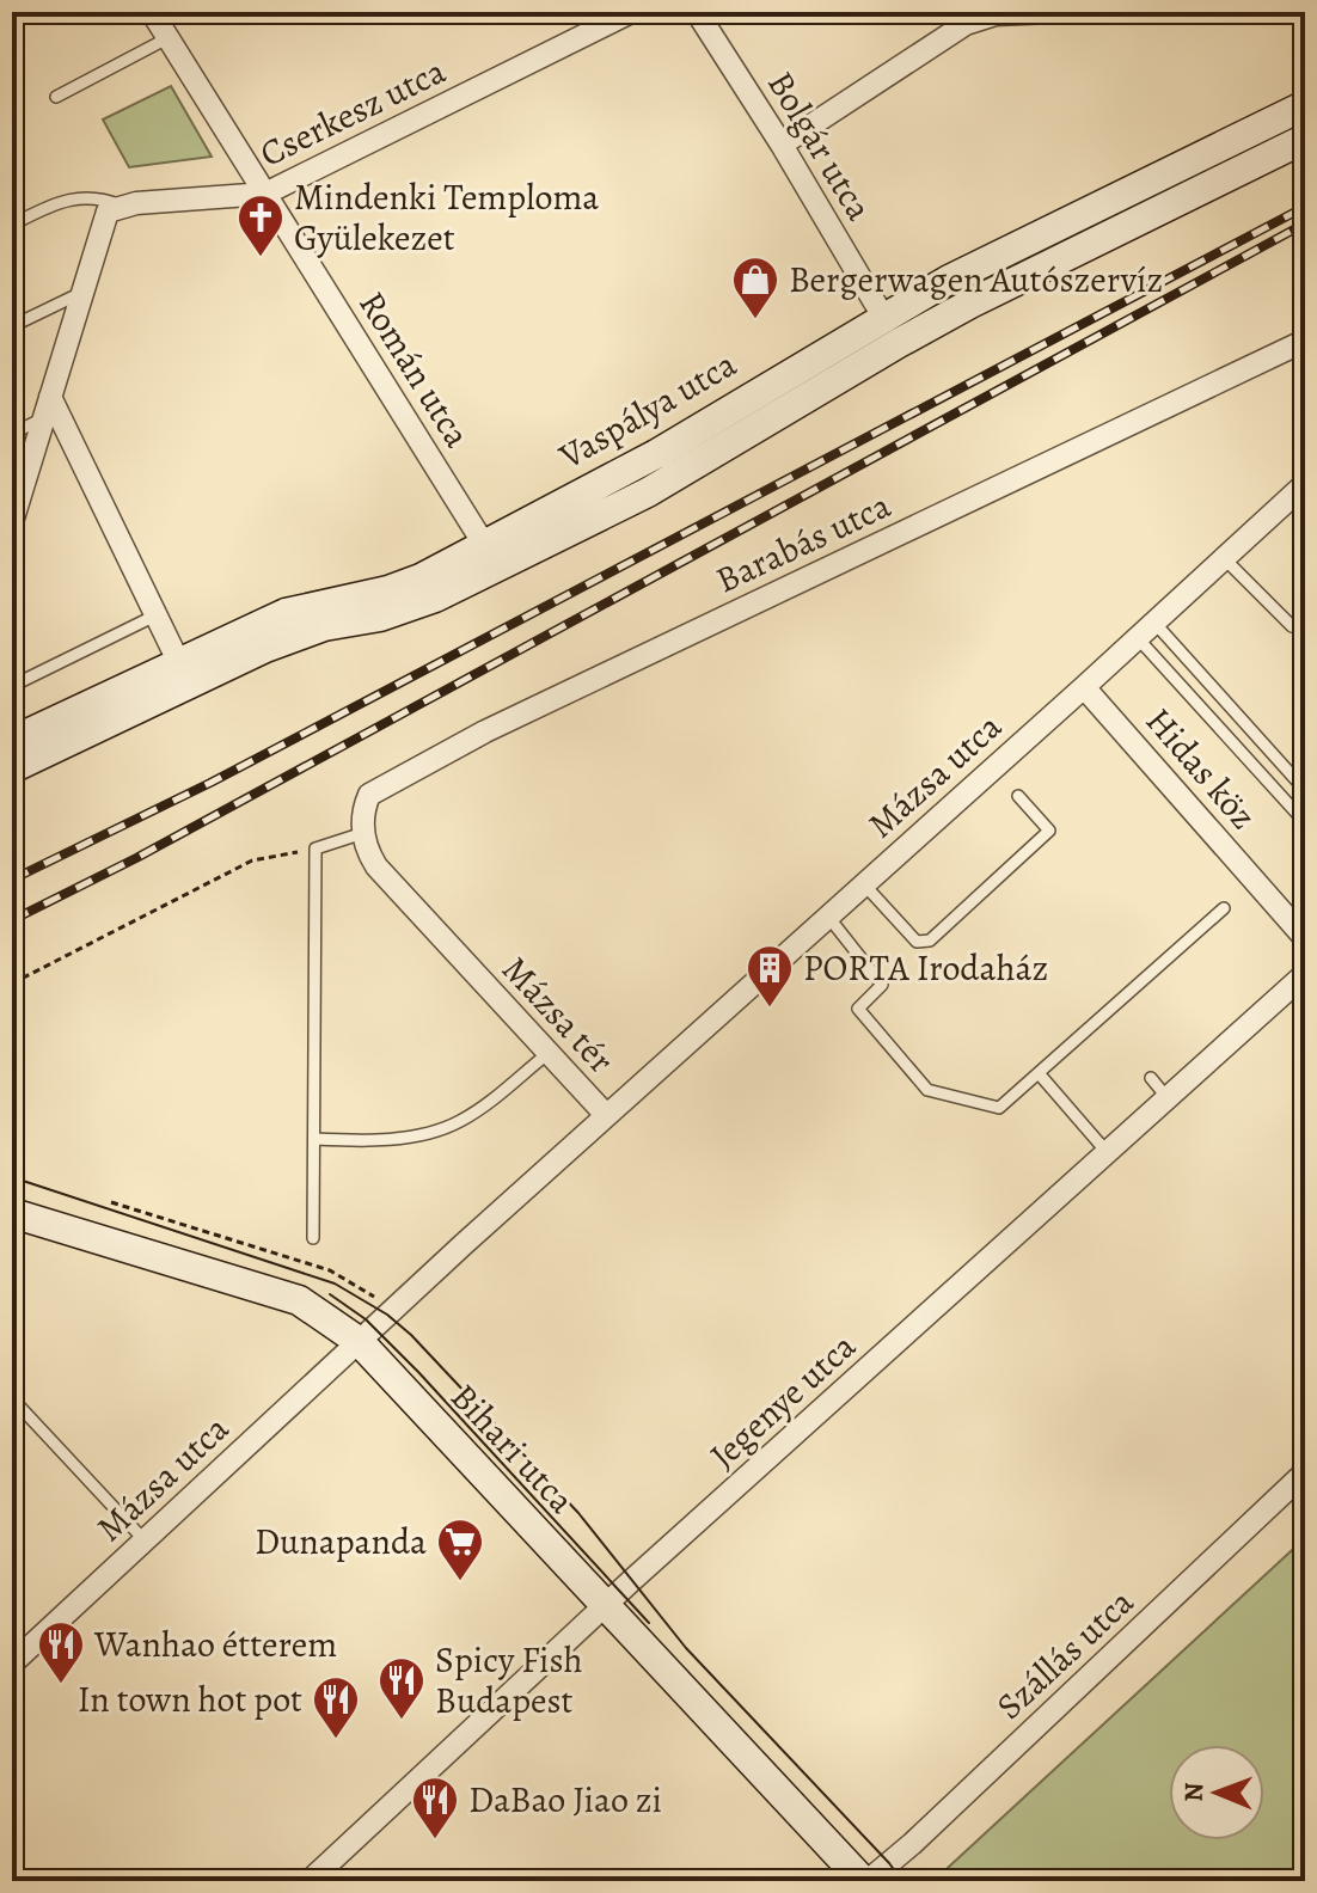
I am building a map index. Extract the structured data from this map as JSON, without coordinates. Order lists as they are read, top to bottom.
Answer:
{
  "streets": {
    "main road": ["Vaspálya utca", "Bihari utca"],
    "street": [
      "Cserkesz utca",
      "Bolgár utca",
      "Román utca",
      "Barabás utca",
      "Hidas köz",
      "Mázsa utca",
      "Mázsa tér",
      "Jegenye utca",
      "Szállás utca"
    ]
  },
  "crossings": [
    ["Cserkesz utca", "Román utca"],
    ["Bolgár utca", "Vaspálya utca"],
    ["Román utca", "Vaspálya utca"],
    ["Barabás utca", "Mázsa tér"],
    ["Hidas köz", "Mázsa utca"],
    ["Mázsa utca", "Mázsa tér"],
    ["Mázsa utca", "Bihari utca"],
    ["Mázsa tér", "Bihari utca"],
    ["Jegenye utca", "Bihari utca"],
    ["Bihari utca", "Szállás utca"]
  ],
  "places": {
    "church": ["Mindenki Temploma Gyülekezet"],
    "shop": ["Bergerwagen Autószervíz"],
    "building": ["PORTA Irodaház"],
    "supermarket": ["Dunapanda"],
    "restaurant": [
      "Wanhao étterem",
      "Spicy Fish Budapest",
      "In town hot pot",
      "DaBao Jiao zi"
    ]
  },
  "north": "left"
}
